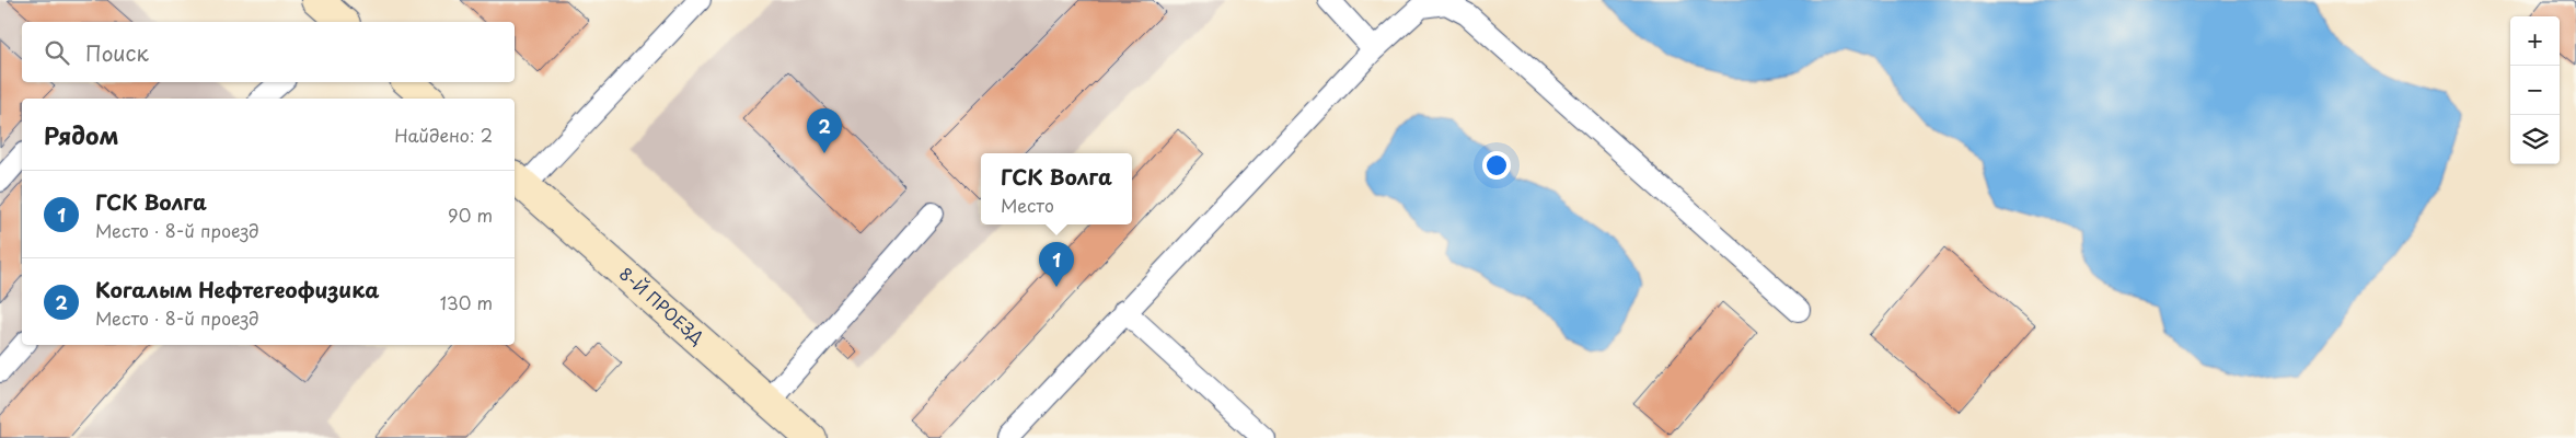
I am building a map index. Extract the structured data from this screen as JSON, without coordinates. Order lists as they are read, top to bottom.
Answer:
{
  "streets": {
    "street": ["8-Й ПРОЕЗД"]
  },
  "page": {
    "map_buttons": ["+", "−"],
    "search": "Поиск",
    "heading": ["Рядом", "Найдено: 2"],
    "pins": ["2", "1"],
    "popup": ["ГСК Волга", "Место"],
    "list": [
      {
        "mark": "1",
        "name": "ГСК Волга",
        "note": "Место · 8-й проезд",
        "value": "90 m"
      },
      {
        "mark": "2",
        "name": "Когалым Нефтегеофизика",
        "note": "Место · 8-й проезд",
        "value": "130 m"
      }
    ]
  }
}
